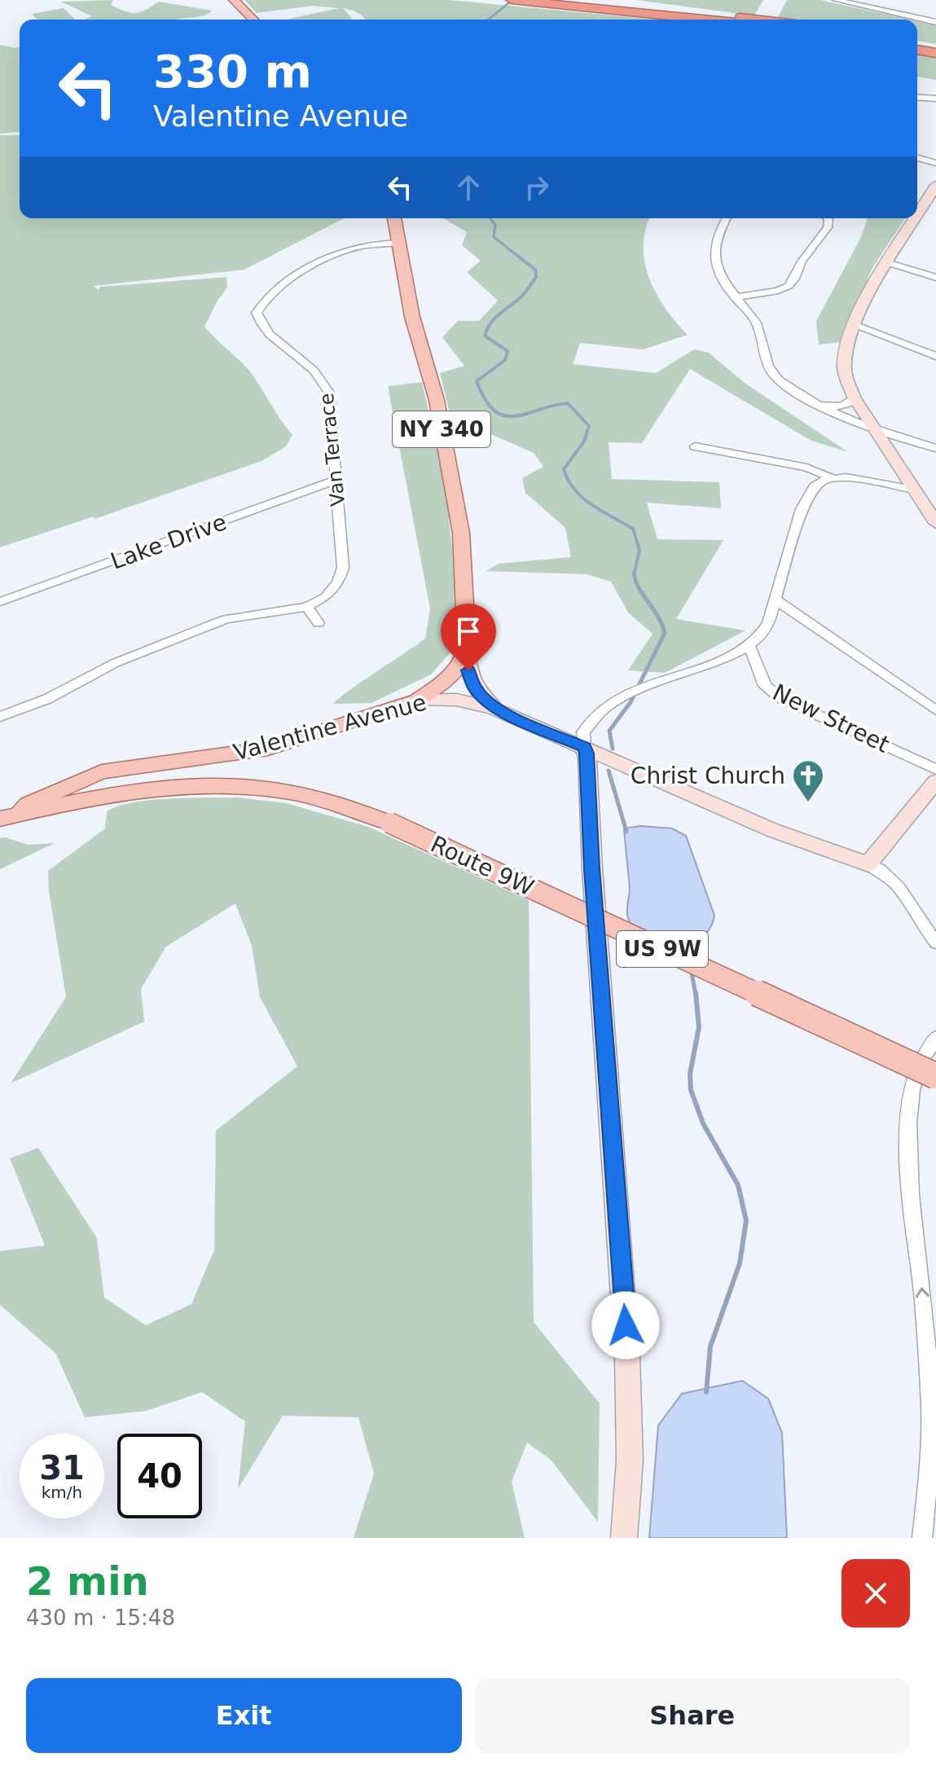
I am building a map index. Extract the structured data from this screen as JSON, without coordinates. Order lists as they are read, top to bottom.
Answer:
{
  "streets": {
    "main road": [
      "NY 340",
      "Valentine Avenue",
      "Route 9W",
      "US 9W"
    ],
    "street": ["Van Terrace", "Lake Drive", "New Street"]
  },
  "crossings": [
    ["NY 340", "Van Terrace"],
    ["NY 340", "Valentine Avenue"],
    ["Van Terrace", "Lake Drive"],
    ["Valentine Avenue", "Route 9W"]
  ],
  "places": {
    "church": ["Christ Church"]
  },
  "page": {
    "turn": ["330 m", "Valentine Avenue"],
    "speed": "31 km/h",
    "limit": "40",
    "heading": ["2 min", "430 m · 15:48"],
    "buttons": ["Exit", "Share"]
  }
}
